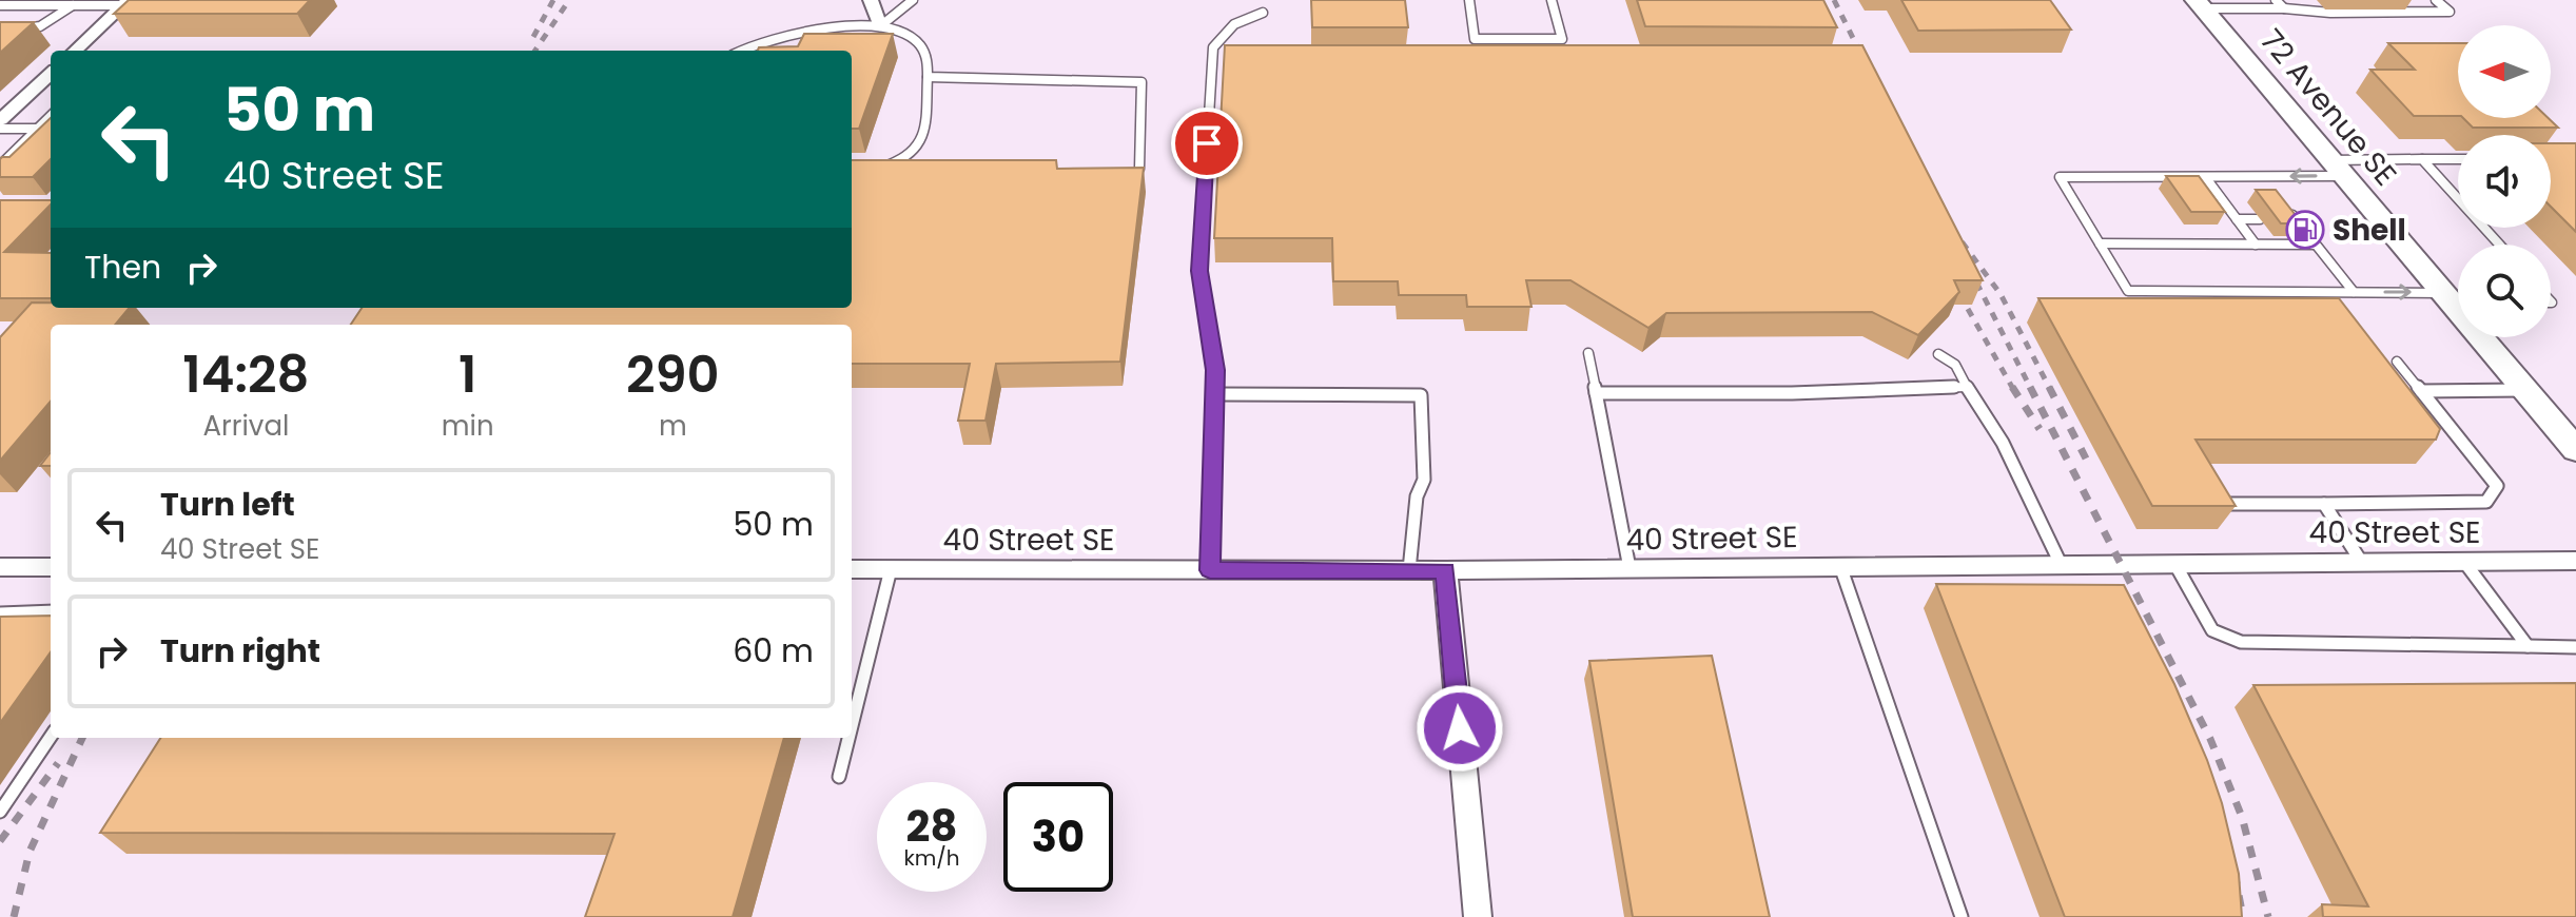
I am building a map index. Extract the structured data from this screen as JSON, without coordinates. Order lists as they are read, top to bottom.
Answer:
{
  "streets": {
    "street": ["72 Avenue SE", "40 Street SE"]
  },
  "places": {
    "fuel station": ["Shell"]
  },
  "north": "left",
  "page": {
    "turn": ["50 m", "40 Street SE"],
    "then": "Then",
    "eta": [
      "14:28",
      "Arrival",
      "1",
      "min",
      "290",
      "m"
    ],
    "list": [
      {
        "name": "Turn left",
        "note": "40 Street SE",
        "value": "50 m"
      },
      {
        "name": "Turn right",
        "value": "60 m"
      }
    ],
    "speed": "28 km/h",
    "limit": "30"
  }
}
